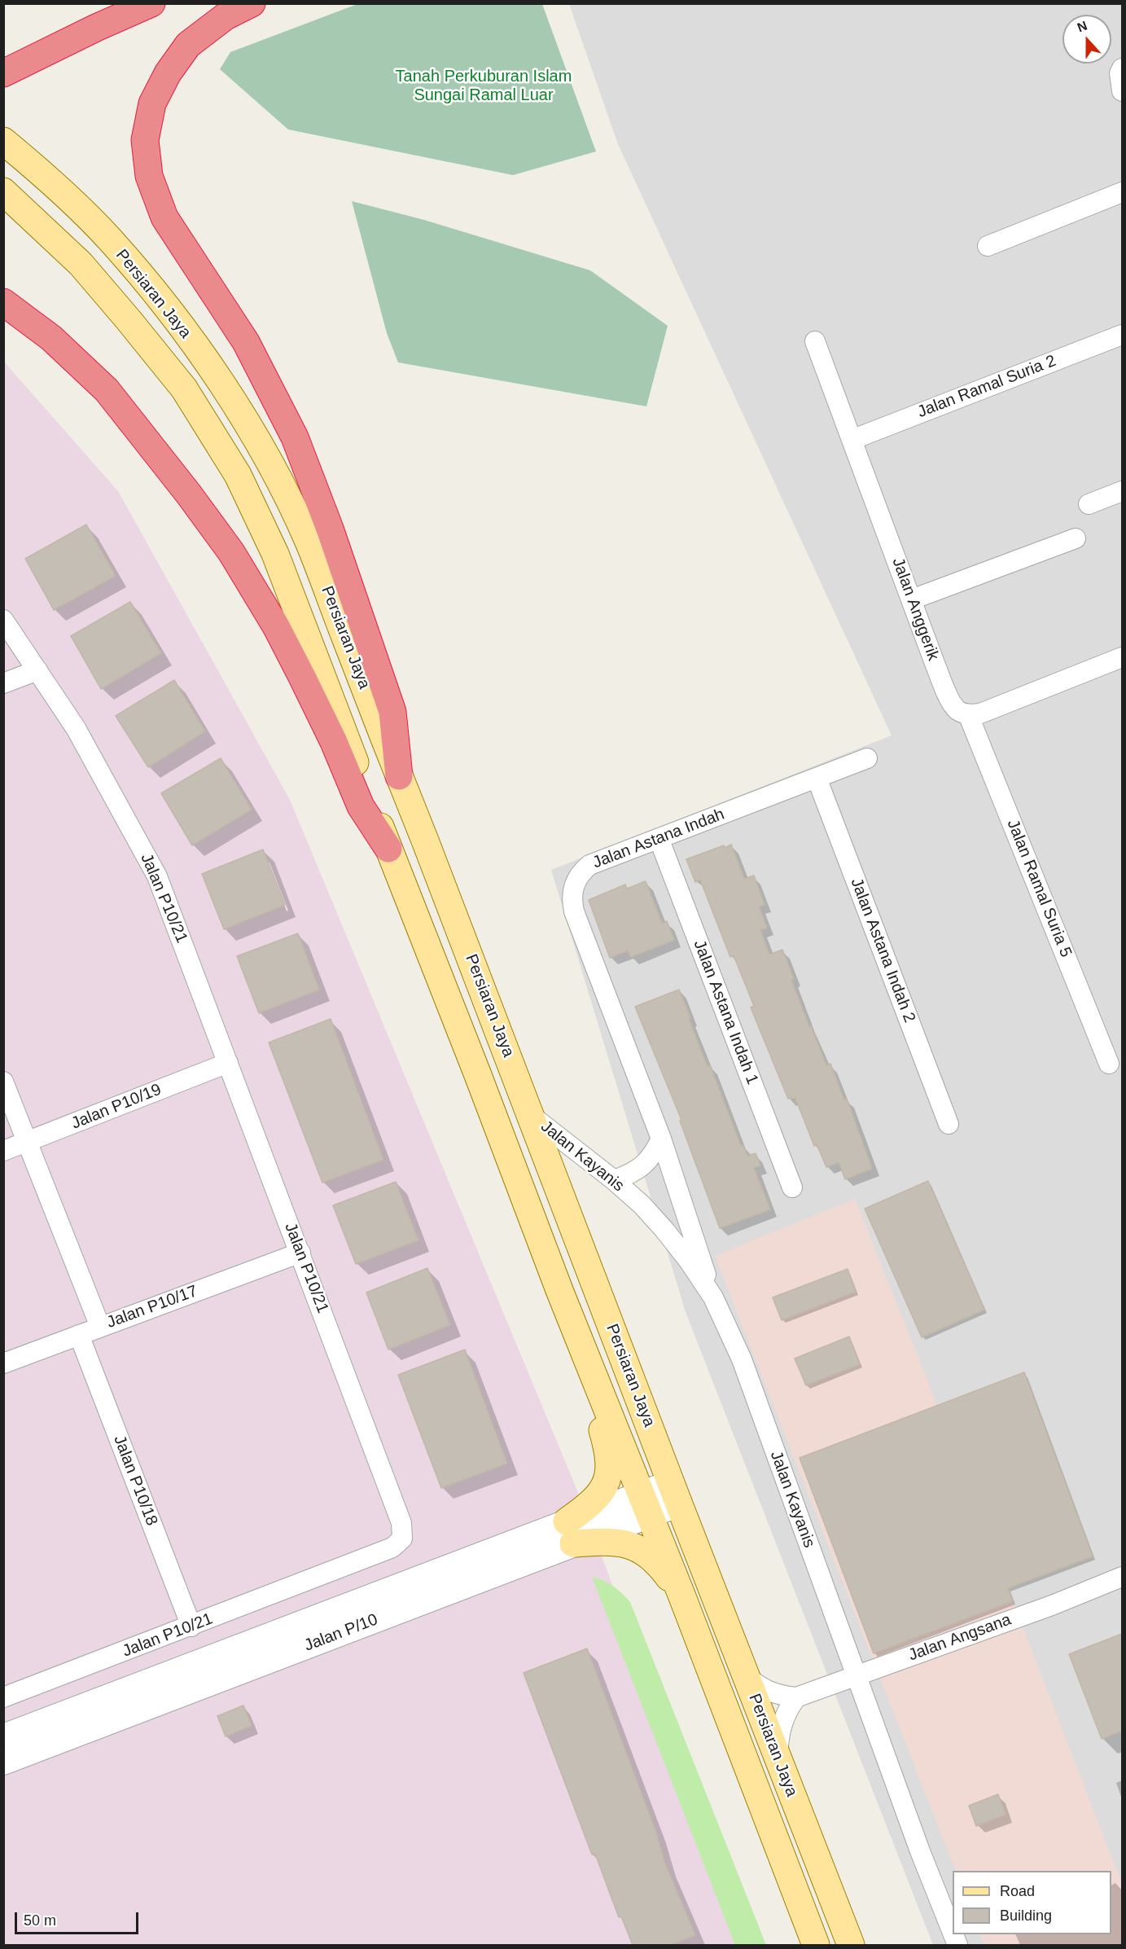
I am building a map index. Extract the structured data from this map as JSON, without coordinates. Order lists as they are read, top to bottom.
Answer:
{
  "streets": {
    "main road": ["Persiaran Jaya"],
    "street": [
      "Jalan Ramal Suria 2",
      "Jalan Anggerik",
      "Jalan Astana Indah",
      "Jalan Ramal Suria 5",
      "Jalan P10/21",
      "Jalan Astana Indah 2",
      "Jalan Astana Indah 1",
      "Jalan P10/19",
      "Jalan Kayanis",
      "Jalan P10/17",
      "Jalan P10/18",
      "Jalan P/10",
      "Jalan Angsana"
    ]
  },
  "crossings": [
    ["Persiaran Jaya", "Jalan Kayanis"],
    ["Persiaran Jaya", "Jalan P/10"],
    ["Persiaran Jaya", "Jalan Angsana"],
    ["Jalan Ramal Suria 2", "Jalan Anggerik"],
    ["Jalan Anggerik", "Jalan Ramal Suria 5"],
    ["Jalan Astana Indah", "Jalan Astana Indah 2"],
    ["Jalan Astana Indah", "Jalan Astana Indah 1"],
    ["Jalan Astana Indah", "Jalan Kayanis"],
    ["Jalan P10/21", "Jalan P10/19"],
    ["Jalan P10/21", "Jalan P10/17"],
    ["Jalan P10/21", "Jalan P10/18"],
    ["Jalan Kayanis", "Jalan Angsana"],
    ["Jalan P10/17", "Jalan P10/18"]
  ],
  "parks": ["Tanah Perkuburan Islam Sungai Ramal Luar"],
  "legend": ["Road", "Building"],
  "scale_bar": "50 m",
  "north": "top"
}
